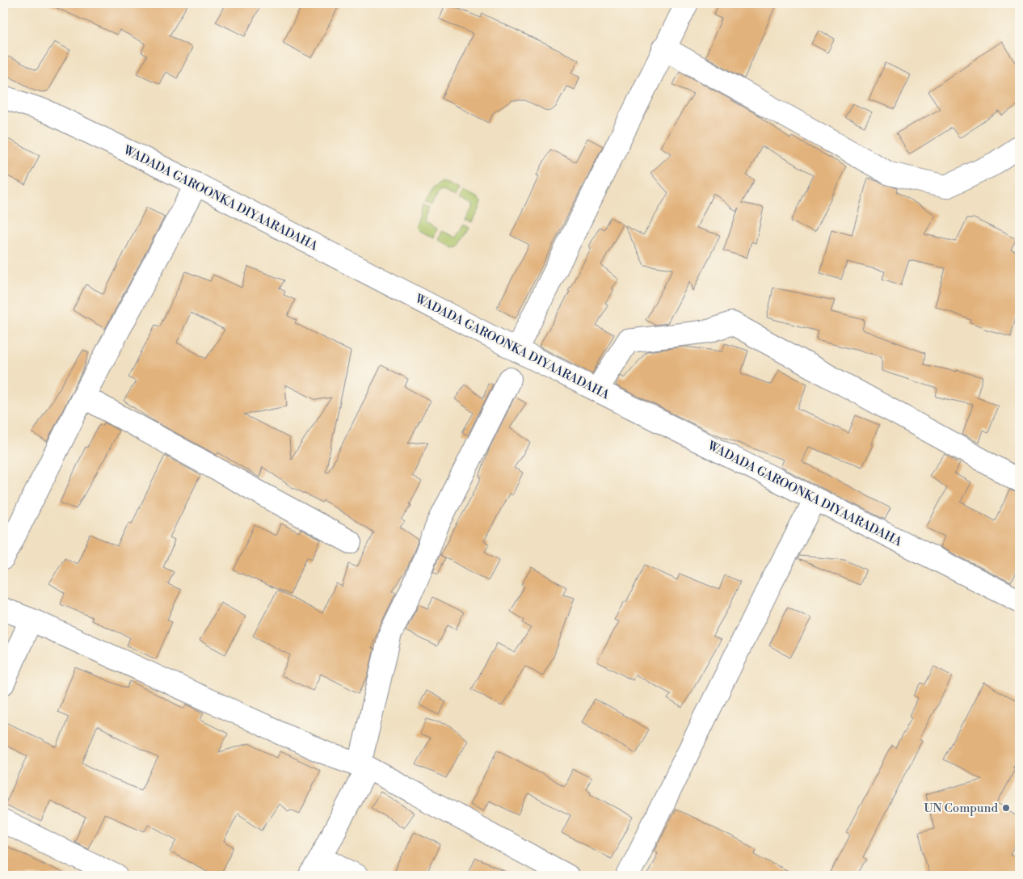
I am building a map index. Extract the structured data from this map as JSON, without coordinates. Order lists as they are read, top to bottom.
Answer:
{
  "streets": {
    "street": ["WADADA GAROONKA DIYAARADAHA"]
  },
  "places": ["UN Compund"]
}
